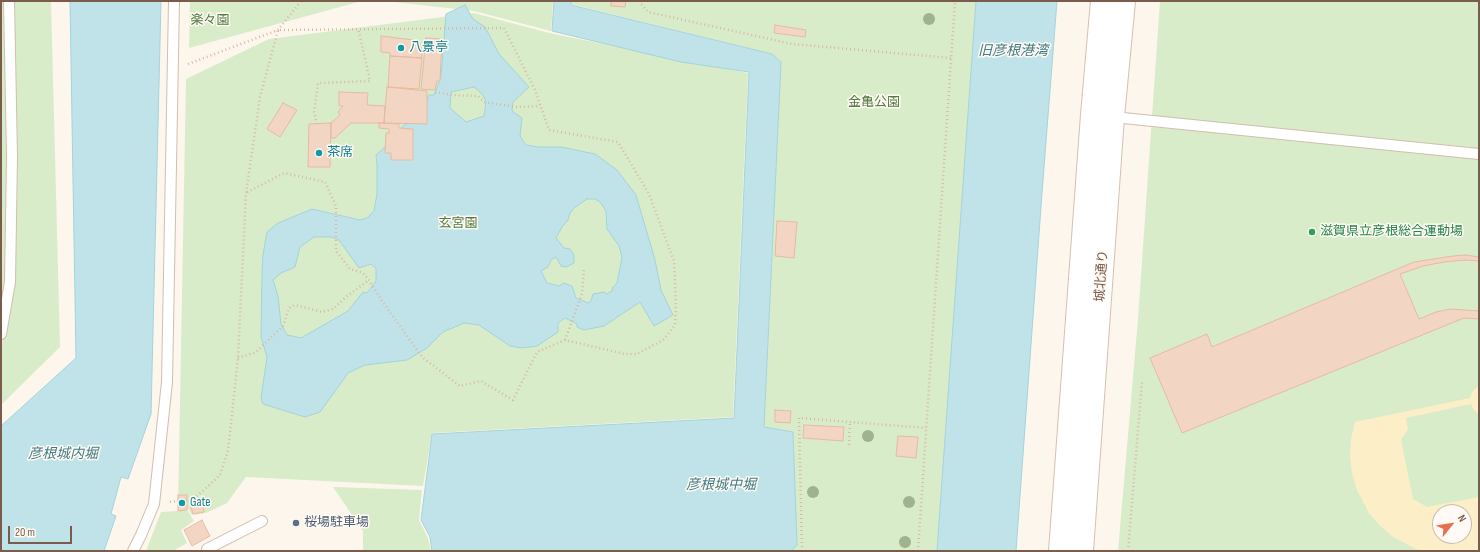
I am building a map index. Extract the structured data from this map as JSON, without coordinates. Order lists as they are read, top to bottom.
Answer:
{
  "streets": {
    "main road": ["城北通り"]
  },
  "water": ["旧彦根港湾", "彦根城内堀", "彦根城中堀"],
  "parks": ["楽々園", "金亀公園", "玄宮園"],
  "places": [
    "八景亭",
    "茶席",
    "滋賀県立彦根総合運動場",
    "Gate",
    "桜場駐車場"
  ],
  "scale_bar": "20 m",
  "north": "top right"
}
